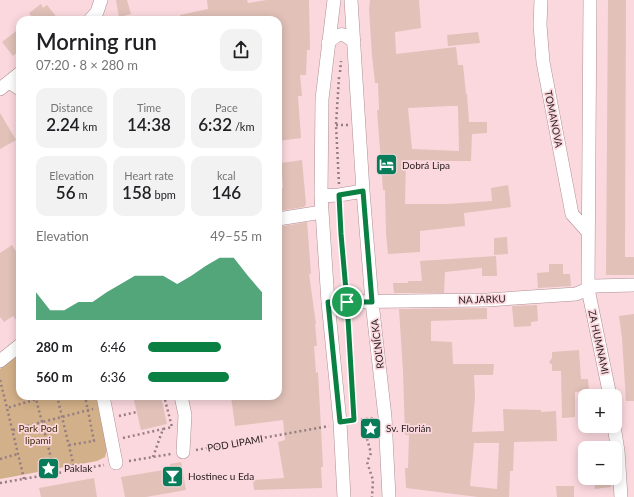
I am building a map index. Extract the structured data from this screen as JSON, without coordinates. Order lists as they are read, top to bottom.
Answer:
{
  "streets": {
    "street": [
      "TOMANOVA",
      "NA JARKU",
      "ZA HUMNAMI",
      "ROĽNÍCKA"
    ],
    "path": ["POD LIPAMI"]
  },
  "crossings": [
    ["NA JARKU", "ZA HUMNAMI"],
    ["NA JARKU", "ROĽNÍCKA"]
  ],
  "parks": ["Park Pod lipami"],
  "places": {
    "hotel": ["Dobrá Lipa"],
    "place": ["Sv. Florián", "Paklak"],
    "bar": ["Hostinec u Eda"]
  },
  "page": {
    "heading": ["Morning run", "07:20 · 8 × 280 m"],
    "stats": [
      ["Distance", "2.24 km"],
      ["Time", "14:38"],
      ["Pace", "6:32 /km"],
      ["Elevation", "56 m"],
      ["Heart rate", "158 bpm"],
      ["kcal", "146"]
    ],
    "chart": ["Elevation", "49–55 m"],
    "list": [
      {
        "name": "280 m",
        "note": "6:46"
      },
      {
        "name": "560 m",
        "note": "6:36"
      }
    ],
    "map_buttons": ["+", "−"]
  }
}
